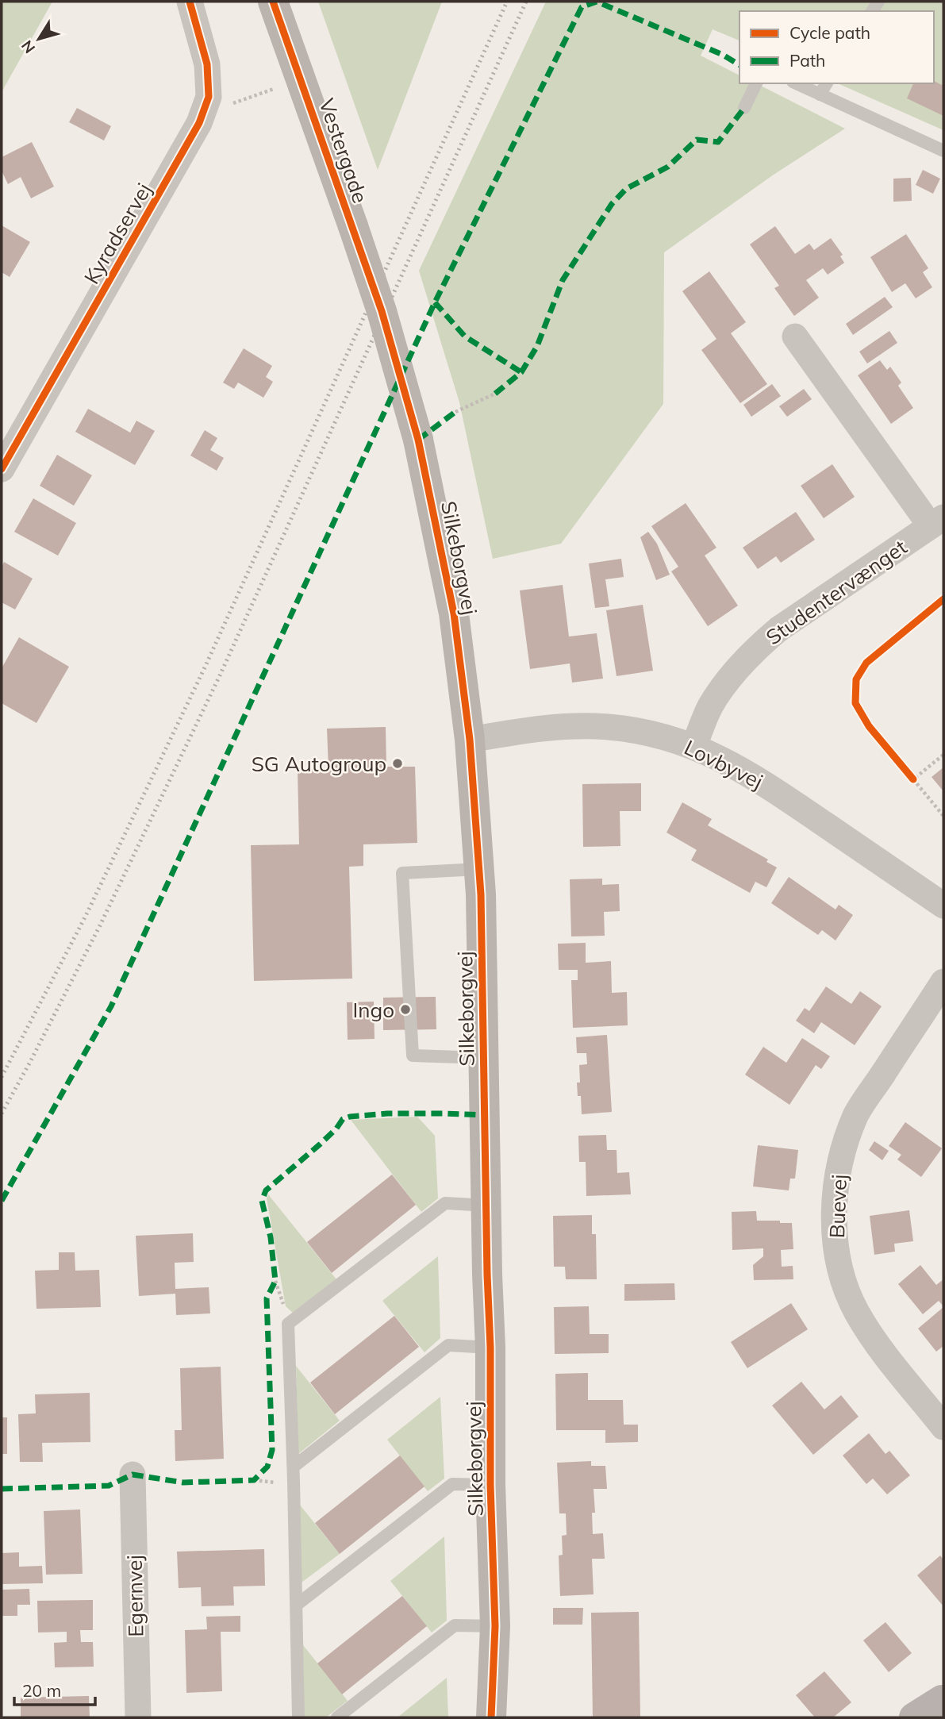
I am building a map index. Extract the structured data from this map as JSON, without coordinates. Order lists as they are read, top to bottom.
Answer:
{
  "streets": {
    "main road": ["Vestergade", "Silkeborgvej"],
    "street": [
      "Kyradservej",
      "Studentervænget",
      "Lovbyvej",
      "Buevej",
      "Egernvej"
    ]
  },
  "crossings": [
    ["Vestergade", "Silkeborgvej"],
    ["Silkeborgvej", "Lovbyvej"],
    ["Studentervænget", "Lovbyvej"]
  ],
  "places": ["SG Autogroup", "Ingo"],
  "legend": ["Cycle path", "Path"],
  "scale_bar": "20 m",
  "north": "bottom left"
}
